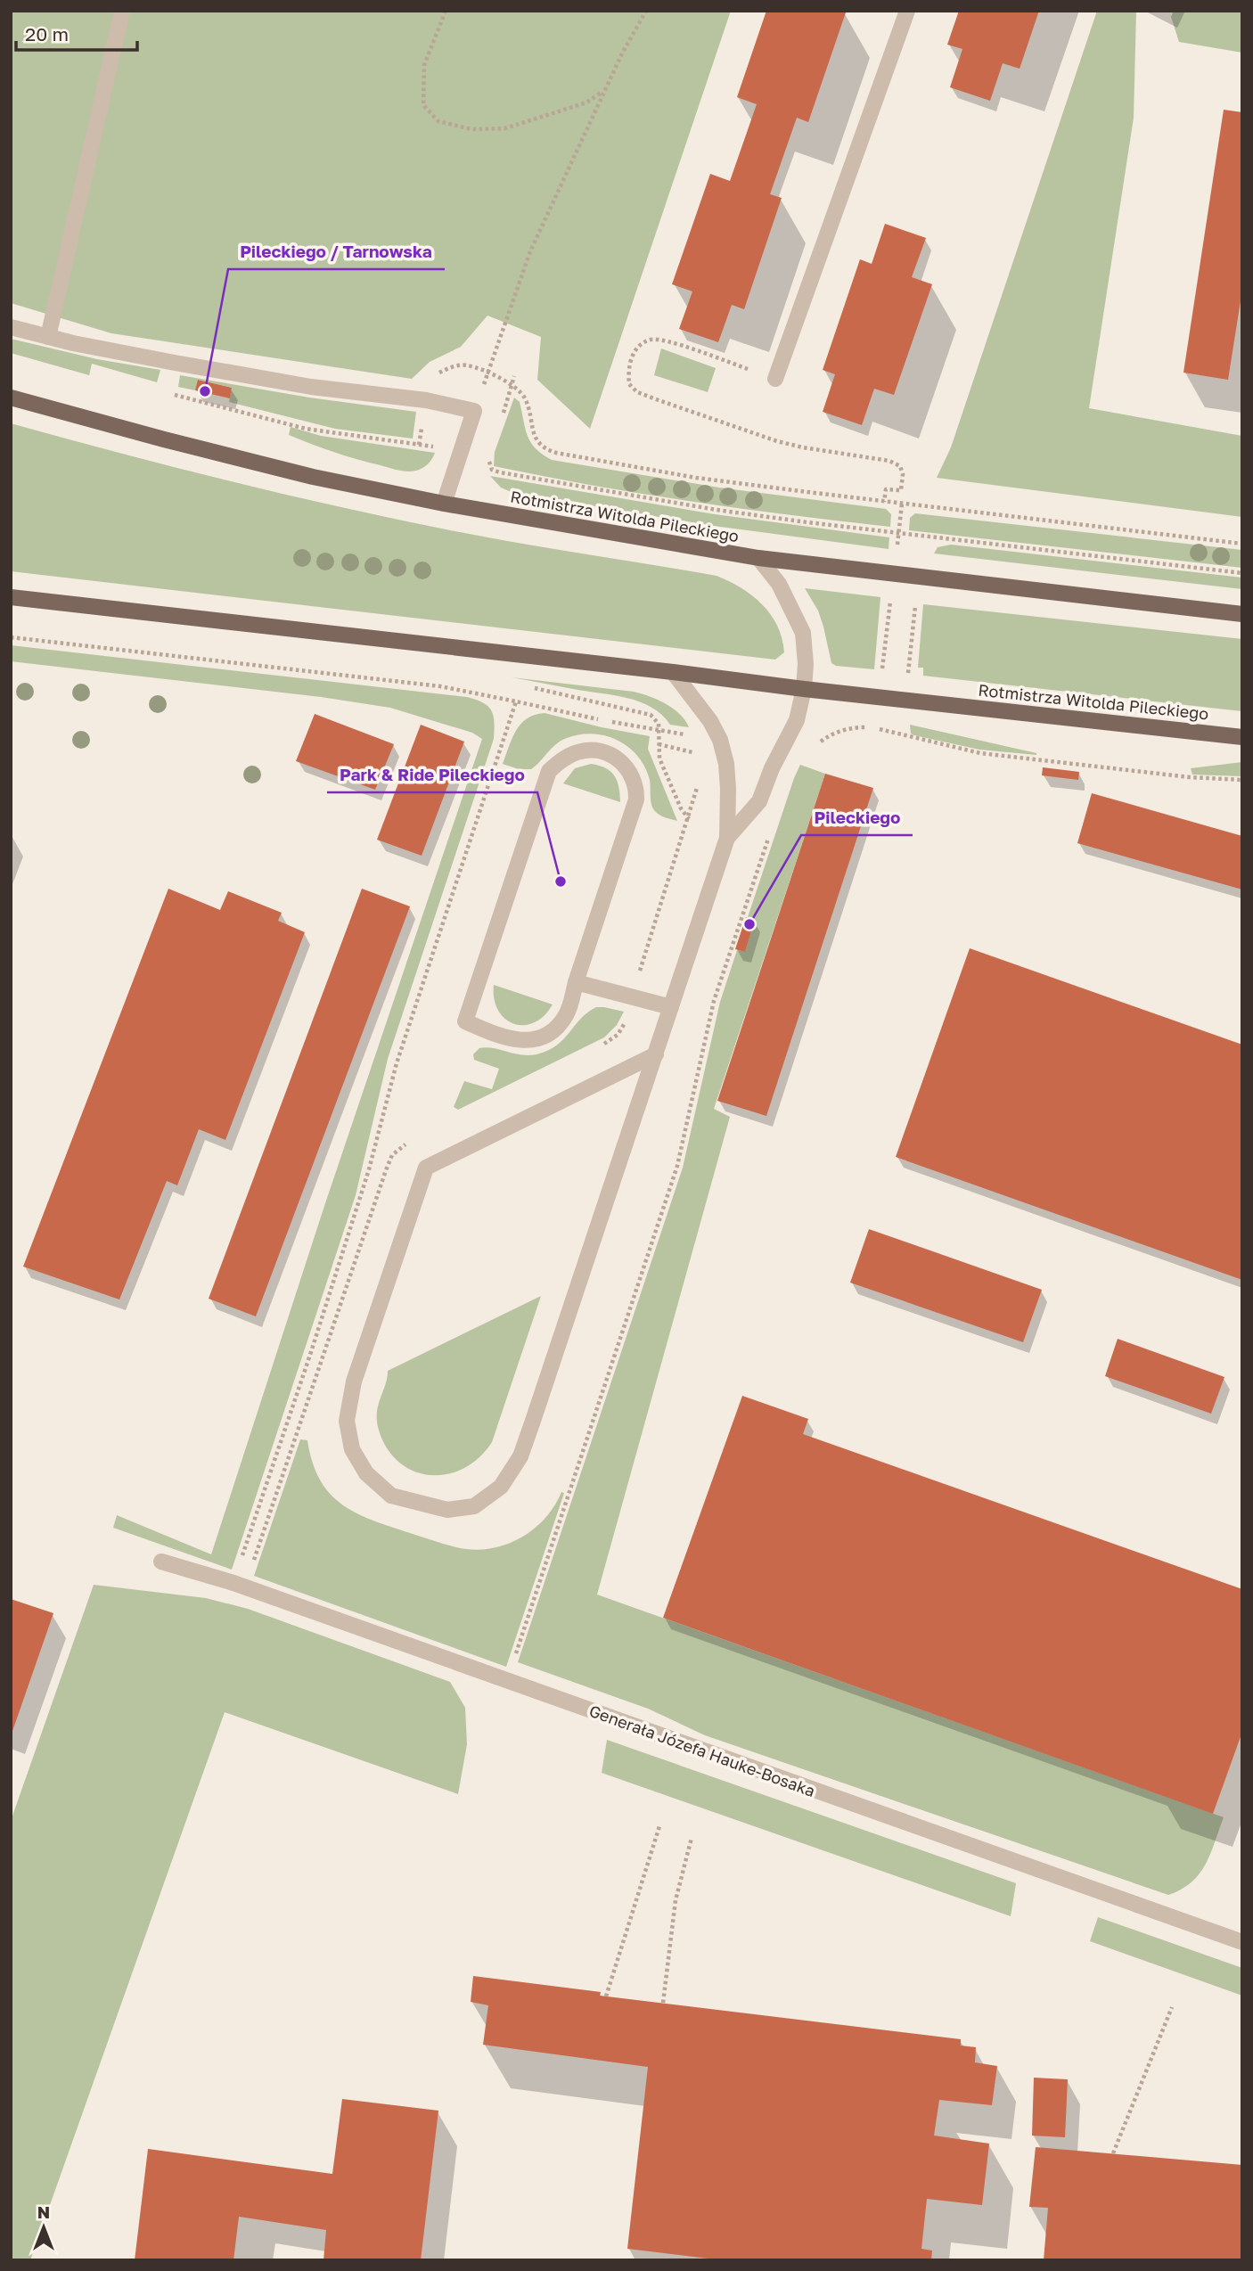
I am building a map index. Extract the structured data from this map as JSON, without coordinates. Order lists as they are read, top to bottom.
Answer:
{
  "streets": {
    "main road": ["Rotmistrza Witolda Pileckiego"],
    "street": ["Generała Józefa Hauke-Bosaka"]
  },
  "places": ["Pileckiego / Tarnowska", "Park & Ride Pileckiego", "Pileckiego"],
  "scale_bar": "20 m",
  "north": "top"
}
